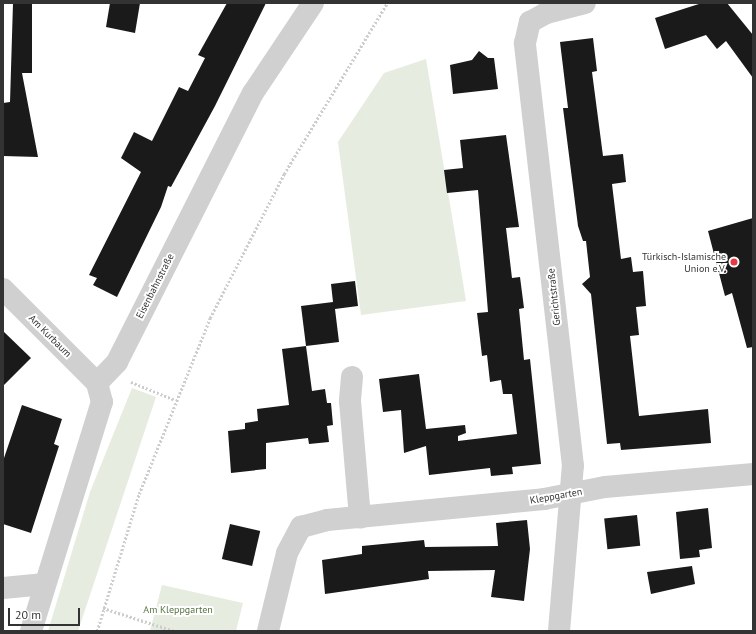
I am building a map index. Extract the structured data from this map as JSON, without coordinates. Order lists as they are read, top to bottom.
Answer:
{
  "streets": {
    "street": [
      "Eisenbahnstraße",
      "Gerichtstraße",
      "Am Kurbaum",
      "Kleppgarten"
    ]
  },
  "crossings": [
    ["Eisenbahnstraße", "Am Kurbaum"],
    ["Gerichtstraße", "Kleppgarten"]
  ],
  "parks": ["Am Kleppgarten"],
  "places": ["Türkisch-Islamische Union e.V."],
  "scale_bar": "20 m"
}
